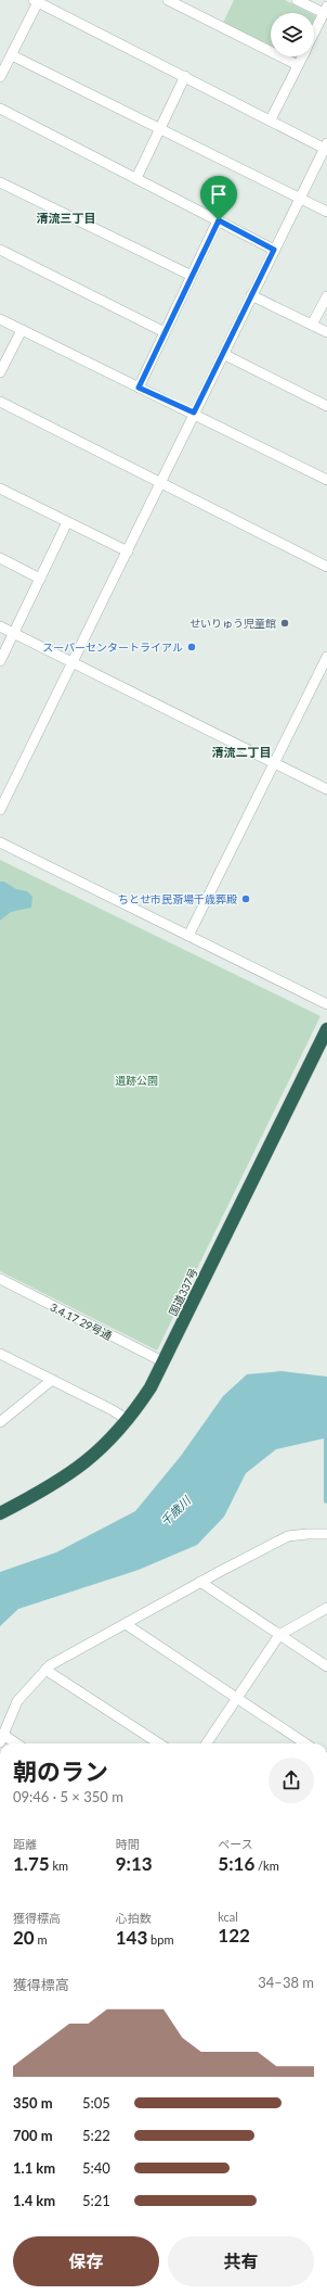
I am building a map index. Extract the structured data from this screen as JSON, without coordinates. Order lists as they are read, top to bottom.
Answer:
{
  "streets": {
    "highway": ["国道337号"],
    "street": ["3.4.17 29号通"]
  },
  "crossings": [
    ["国道337号", "3.4.17 29号通"]
  ],
  "districts": ["清流三丁目", "清流二丁目"],
  "water": ["千歳川"],
  "parks": ["遺跡公園"],
  "places": ["せいりゅう児童館", "スーパーセンタートライアル", "ちとせ市民斎場千歳葬殿"],
  "page": {
    "heading": ["朝のラン", "09:46 · 5 × 350 m"],
    "stats": [
      ["距離", "1.75 km"],
      ["時間", "9:13"],
      ["ペース", "5:16 /km"],
      ["獲得標高", "20 m"],
      ["心拍数", "143 bpm"],
      ["kcal", "122"]
    ],
    "chart": ["獲得標高", "34–38 m"],
    "list": [
      {
        "name": "350 m",
        "note": "5:05"
      },
      {
        "name": "700 m",
        "note": "5:22"
      },
      {
        "name": "1.1 km",
        "note": "5:40"
      },
      {
        "name": "1.4 km",
        "note": "5:21"
      }
    ],
    "buttons": ["保存", "共有"]
  }
}
